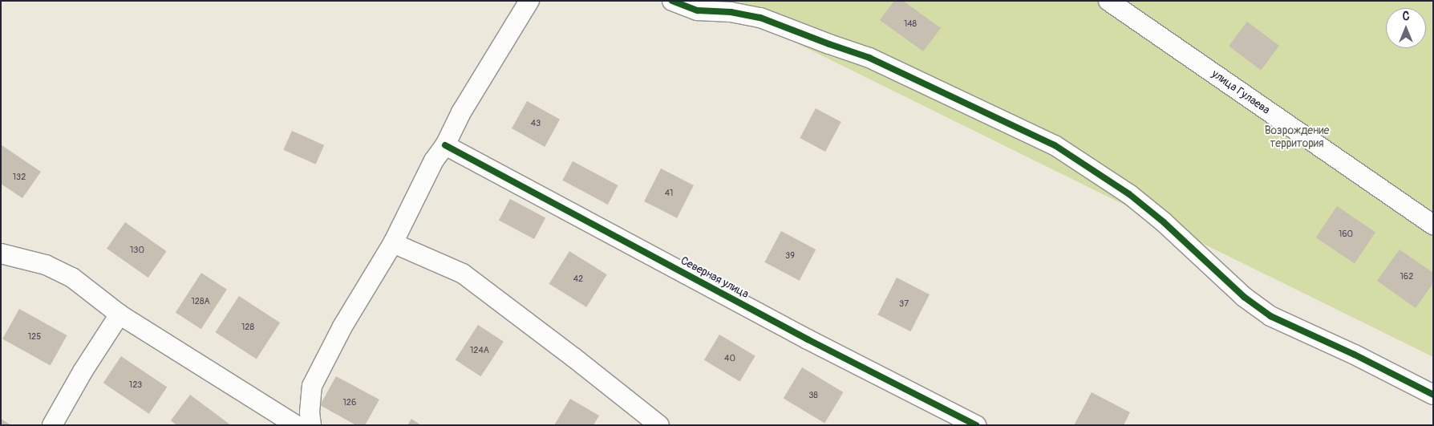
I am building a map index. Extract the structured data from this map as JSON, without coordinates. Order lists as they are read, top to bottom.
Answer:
{
  "streets": {
    "street": ["улица Гулаева", "Северная улица"]
  },
  "parks": ["Возрождение территория"],
  "house_numbers": [
    "148",
    "43",
    "132",
    "41",
    "160",
    "130",
    "39",
    "162",
    "42",
    "128А",
    "37",
    "128",
    "125",
    "124А",
    "40",
    "123",
    "38",
    "126"
  ],
  "north": "top"
}
